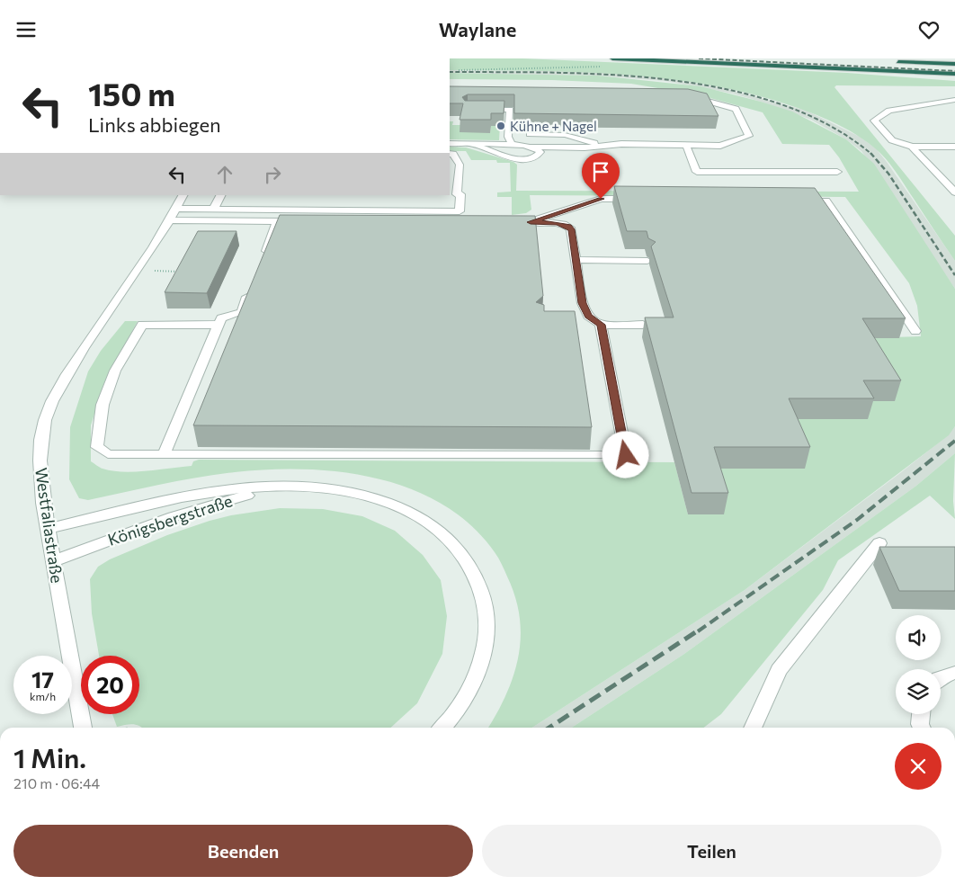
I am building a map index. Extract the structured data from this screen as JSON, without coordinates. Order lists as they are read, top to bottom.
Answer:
{
  "streets": {
    "street": ["Königsbergstraße", "Westfaliastraße"]
  },
  "crossings": [
    ["Königsbergstraße", "Westfaliastraße"]
  ],
  "places": ["Kühne + Nagel"],
  "page": {
    "header": "Waylane",
    "turn": ["150 m", "Links abbiegen"],
    "speed": "17 km/h",
    "limit": "20",
    "heading": ["1 Min.", "210 m · 06:44"],
    "buttons": ["Beenden", "Teilen"]
  }
}
